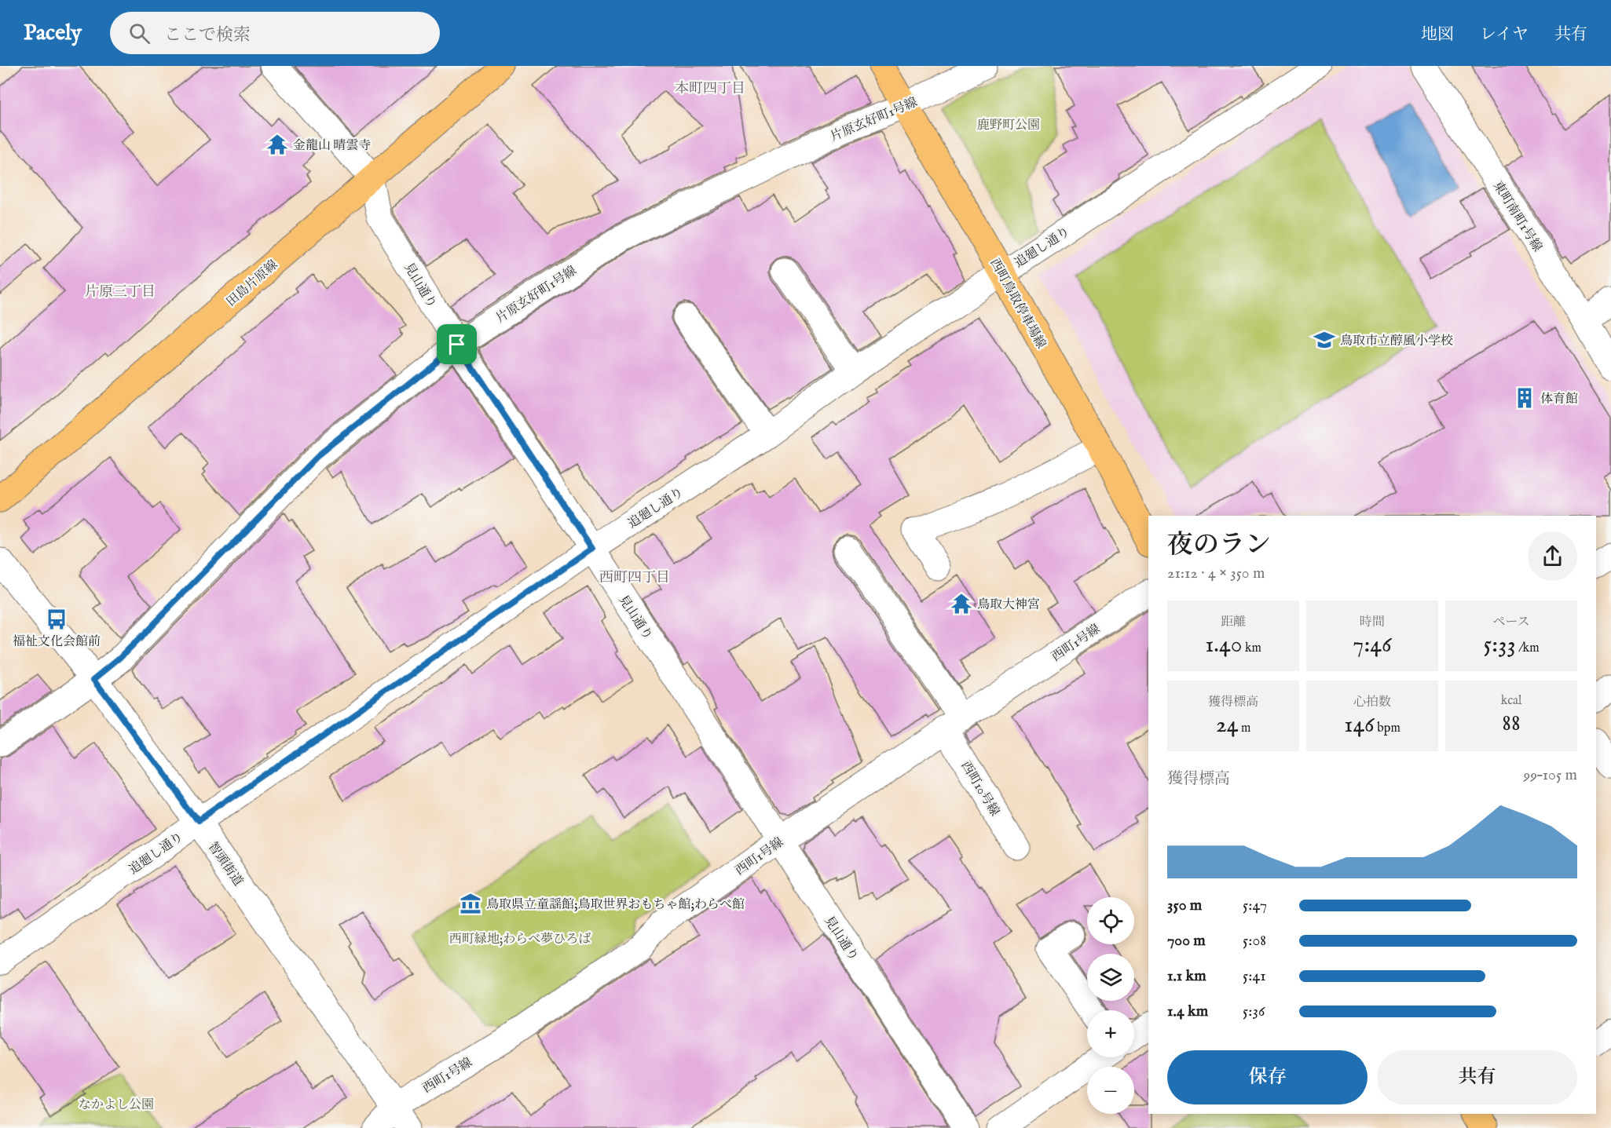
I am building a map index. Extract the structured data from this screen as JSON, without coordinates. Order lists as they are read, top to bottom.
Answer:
{
  "streets": {
    "main road": ["田島片原線", "西町鳥取停車場線"],
    "street": [
      "片原玄好町1号線",
      "東町南町1号線",
      "追廻し通り",
      "見山通り",
      "西町1号線",
      "西町10号線",
      "智頭街道"
    ]
  },
  "crossings": [
    ["片原玄好町1号線", "見山通り"],
    ["片原玄好町1号線", "西町鳥取停車場線"],
    ["片原玄好町1号線", "智頭街道"],
    ["追廻し通り", "見山通り"],
    ["追廻し通り", "西町鳥取停車場線"],
    ["追廻し通り", "智頭街道"],
    ["田島片原線", "見山通り"],
    ["見山通り", "西町1号線"],
    ["西町1号線", "西町10号線"],
    ["西町1号線", "智頭街道"]
  ],
  "districts": ["本町四丁目", "片原三丁目", "西町四丁目"],
  "parks": ["鹿野町公園", "西町緑地;わらべ夢ひろば", "なかよし公園"],
  "places": {
    "temple": ["金龍山 晴雲寺", "鳥取大神宮"],
    "school or university": ["鳥取市立醇風小学校"],
    "building": ["体育館"],
    "bus stop": ["福祉文化会館前"],
    "museum": ["鳥取県立童謡館;鳥取世界おもちゃ館;わらべ館"]
  },
  "page": {
    "header": "Pacely",
    "search": "ここで検索",
    "nav": ["地図", "レイヤ", "共有"],
    "heading": ["夜のラン", "21:12 · 4 × 350 m"],
    "stats": [
      ["距離", "1.40 km"],
      ["時間", "7:46"],
      ["ペース", "5:33 /km"],
      ["獲得標高", "24 m"],
      ["心拍数", "146 bpm"],
      ["kcal", "88"]
    ],
    "chart": ["獲得標高", "99–105 m"],
    "list": [
      {
        "name": "350 m",
        "note": "5:47"
      },
      {
        "name": "700 m",
        "note": "5:08"
      },
      {
        "name": "1.1 km",
        "note": "5:41"
      },
      {
        "name": "1.4 km",
        "note": "5:36"
      }
    ],
    "map_buttons": ["+", "−"],
    "buttons": ["保存", "共有"]
  }
}
